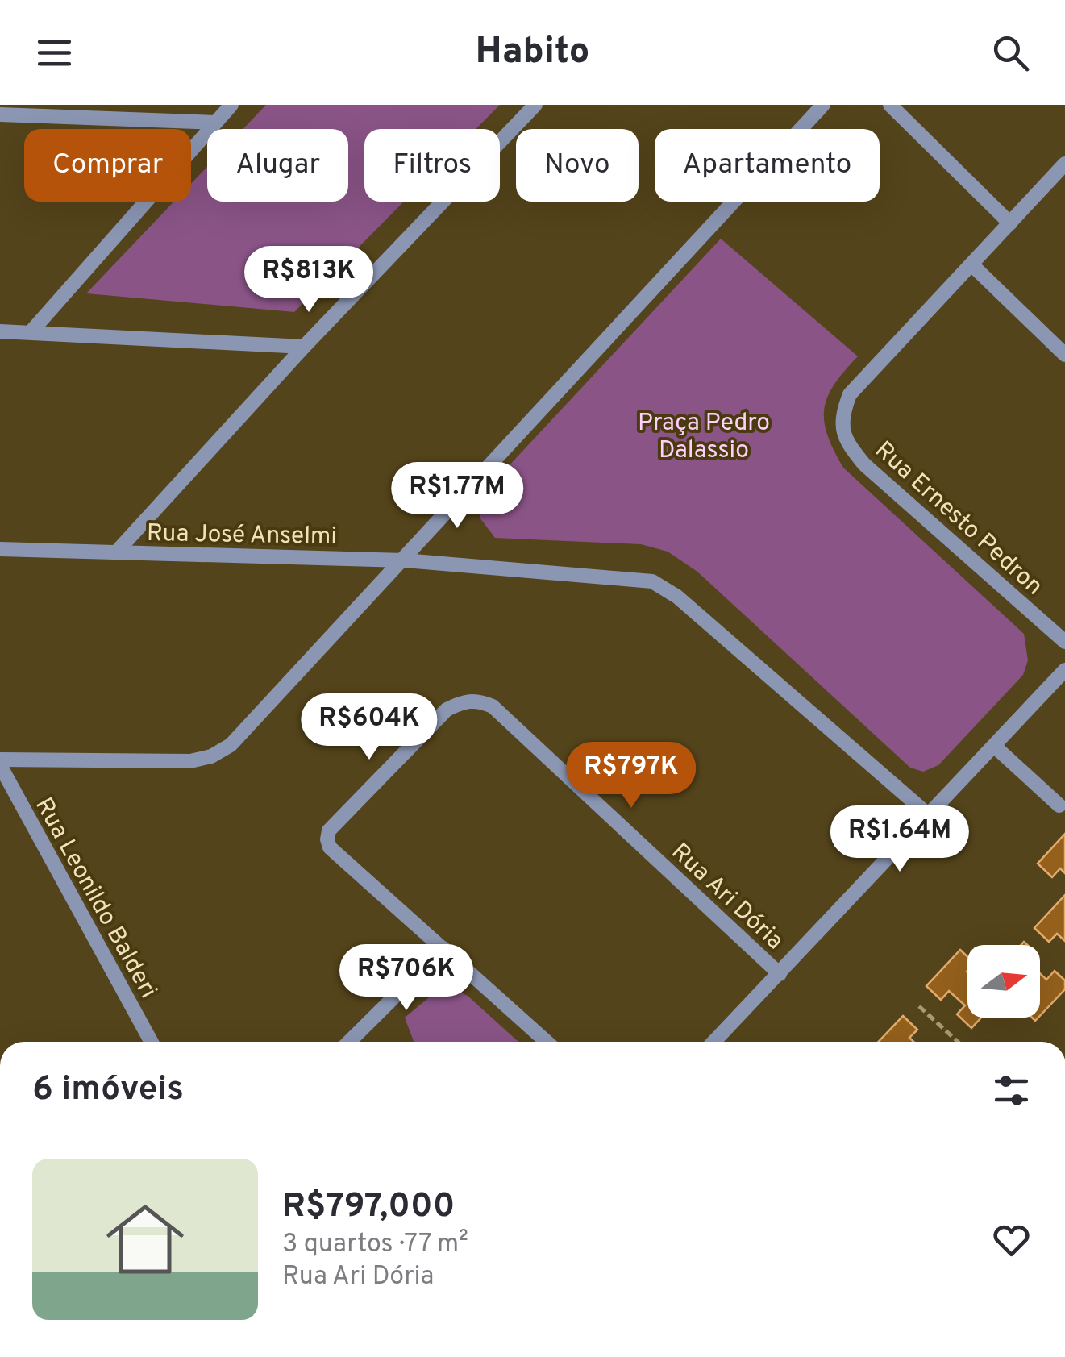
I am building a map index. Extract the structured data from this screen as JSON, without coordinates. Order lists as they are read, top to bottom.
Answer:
{
  "streets": {
    "street": [
      "Rua Ernesto Pedron",
      "Rua José Anselmi",
      "Rua Ari Dória",
      "Rua Leonildo Balderi"
    ]
  },
  "parks": ["Praça Pedro Dalassio"],
  "north": "right",
  "page": {
    "header": "Habito",
    "chip": [
      "Comprar",
      "Alugar",
      "Filtros",
      "Novo",
      "Apartamento"
    ],
    "price": [
      "R$813K",
      "R$1.77M",
      "R$604K",
      "R$797K",
      "R$1.64M",
      "R$706K"
    ],
    "heading": "6 imóveis",
    "list": [
      {
        "name": "R$797,000",
        "note": "3 quartos · 77 m² · Rua Ari Dória"
      }
    ]
  }
}
